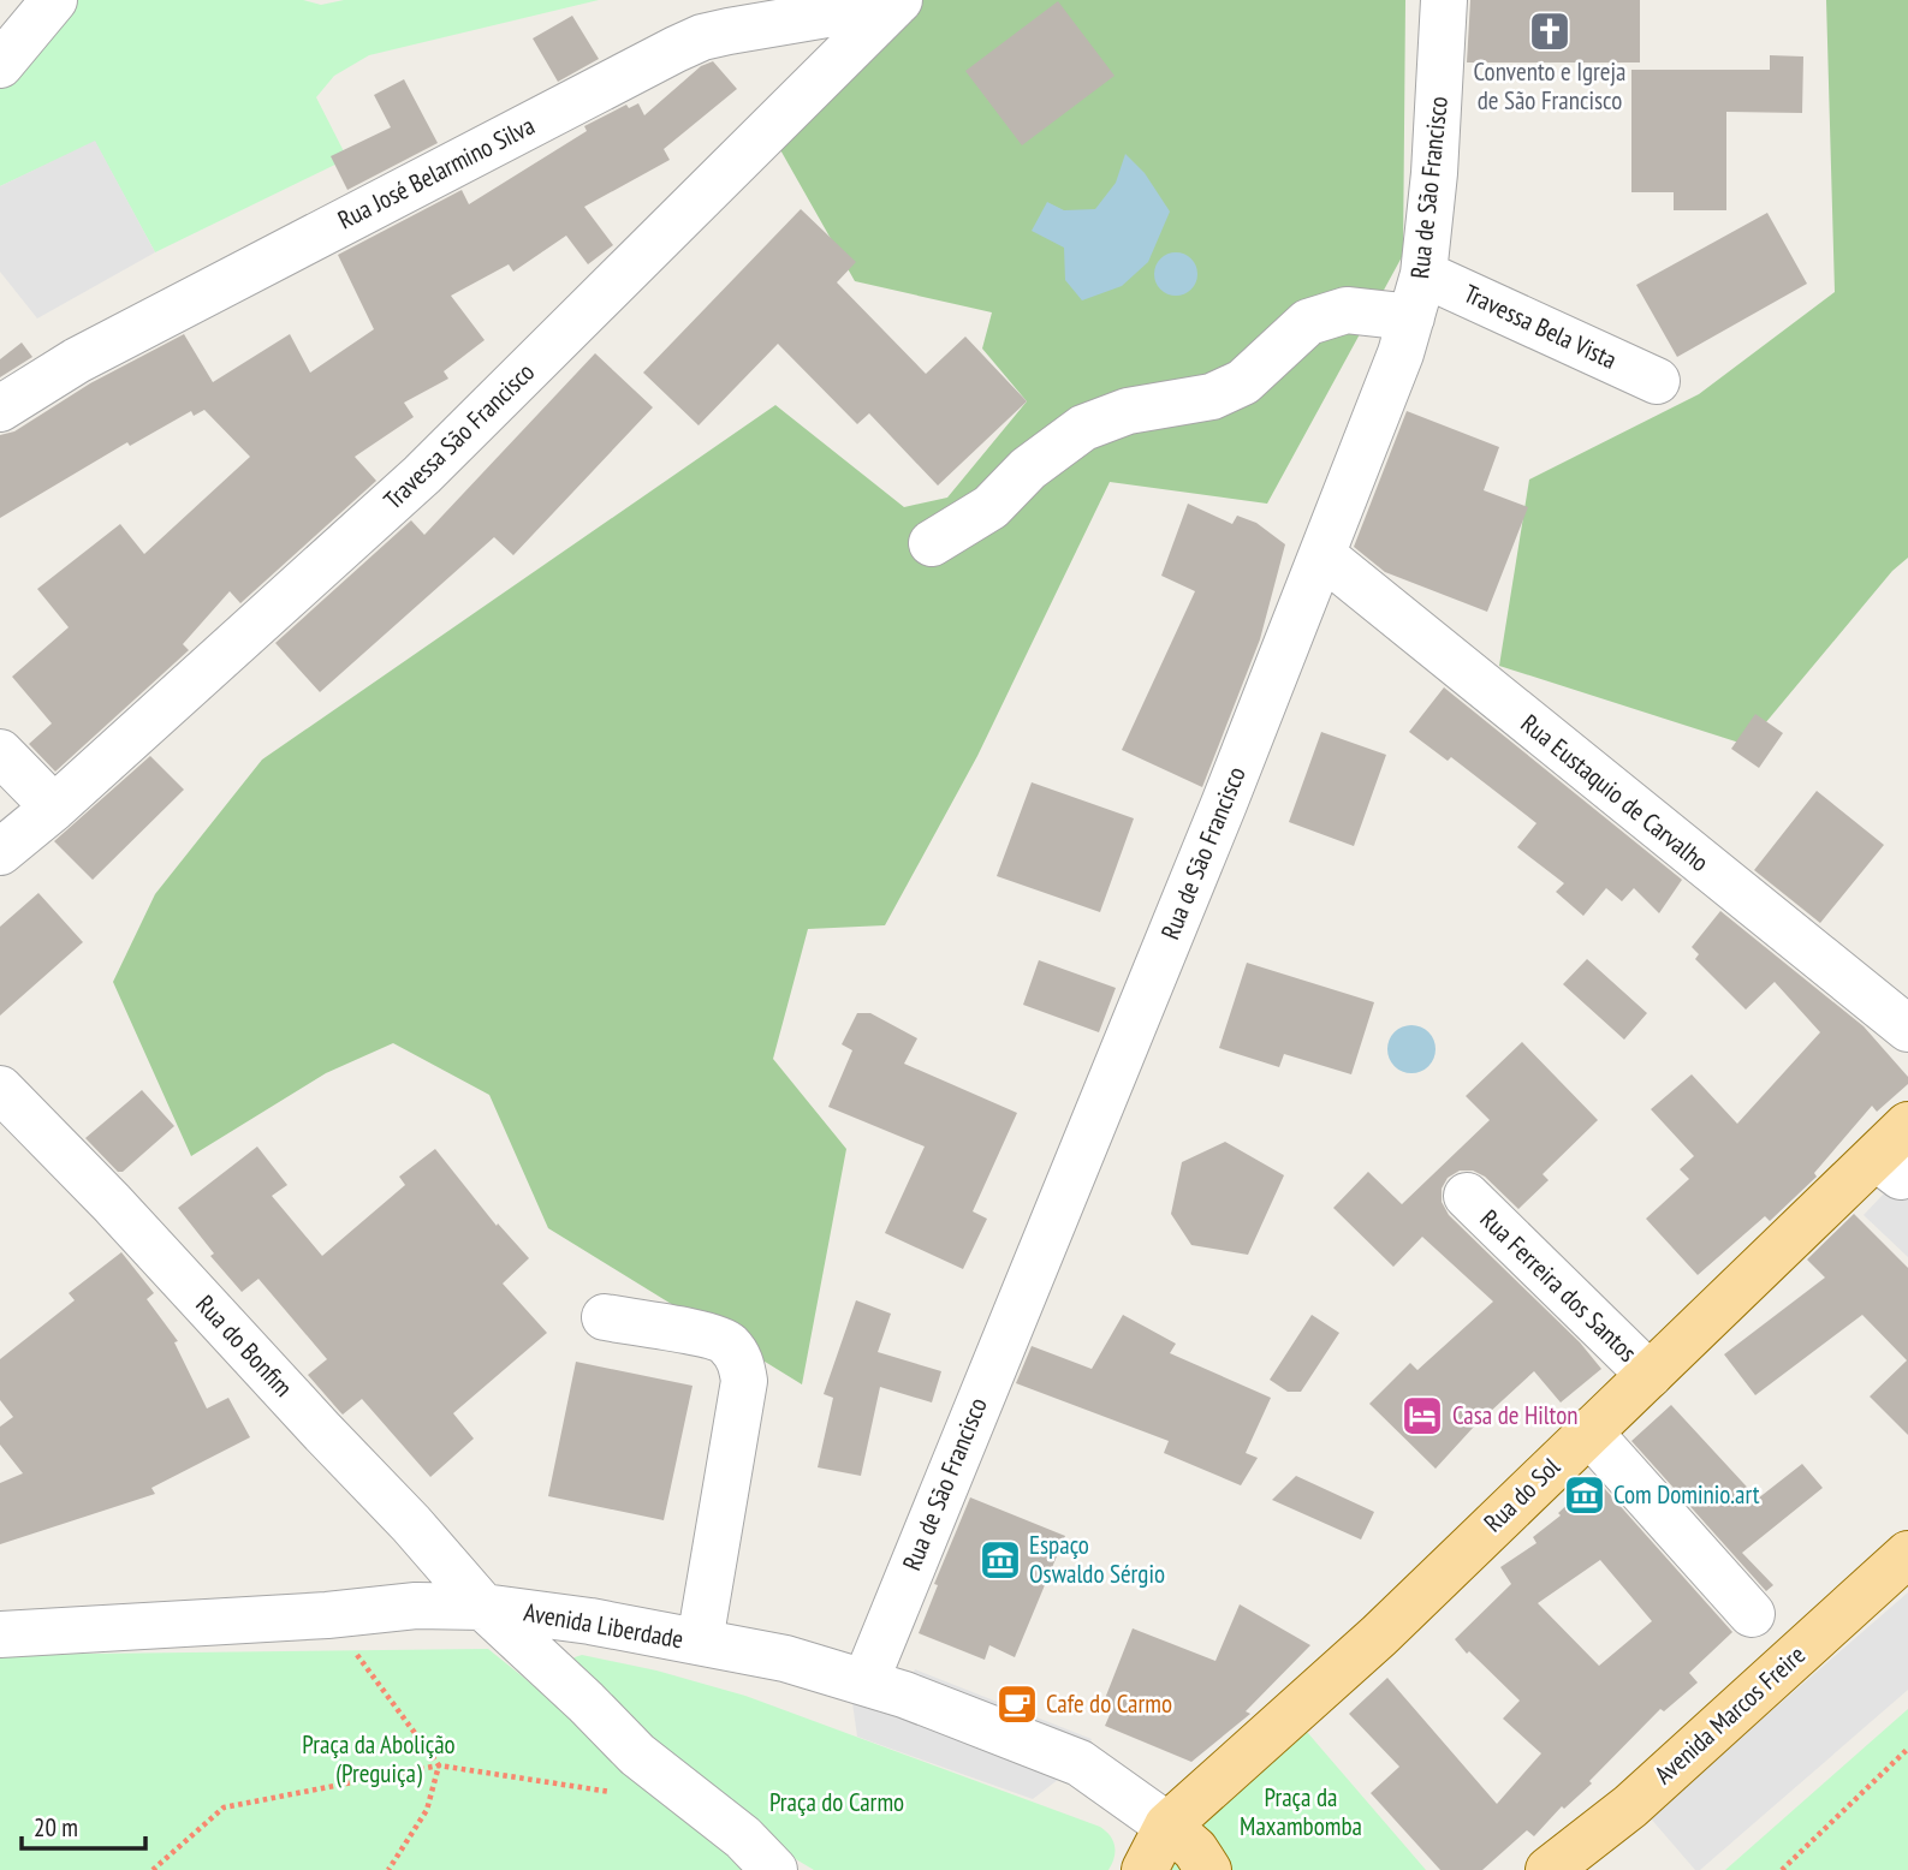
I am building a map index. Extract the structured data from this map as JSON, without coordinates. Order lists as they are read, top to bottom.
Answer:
{
  "streets": {
    "main road": ["Rua do Sol", "Avenida Marcos Freire"],
    "street": [
      "Rua José Belarmino Silva",
      "Rua de São Francisco",
      "Travessa Bela Vista",
      "Travessa São Francisco",
      "Rua Eustaquio de Carvalho",
      "Rua Ferreira dos Santos",
      "Rua do Bonfim",
      "Avenida Liberdade"
    ]
  },
  "crossings": [
    ["Rua José Belarmino Silva", "Travessa São Francisco"],
    ["Rua de São Francisco", "Travessa Bela Vista"],
    ["Rua de São Francisco", "Rua Eustaquio de Carvalho"],
    ["Rua de São Francisco", "Avenida Liberdade"],
    ["Rua Ferreira dos Santos", "Rua do Sol"],
    ["Rua do Bonfim", "Avenida Liberdade"],
    ["Rua do Sol", "Avenida Liberdade"]
  ],
  "parks": ["Praça da Abolição (Preguiça)", "Praça da Maxambomba", "Praça do Carmo"],
  "places": {
    "church": ["Convento e Igreja de São Francisco"],
    "hotel": ["Casa de Hilton"],
    "museum": ["Com Dominio.art", "Espaço Oswaldo Sérgio"],
    "cafe": ["Cafe do Carmo"]
  },
  "scale_bar": "20 m"
}
